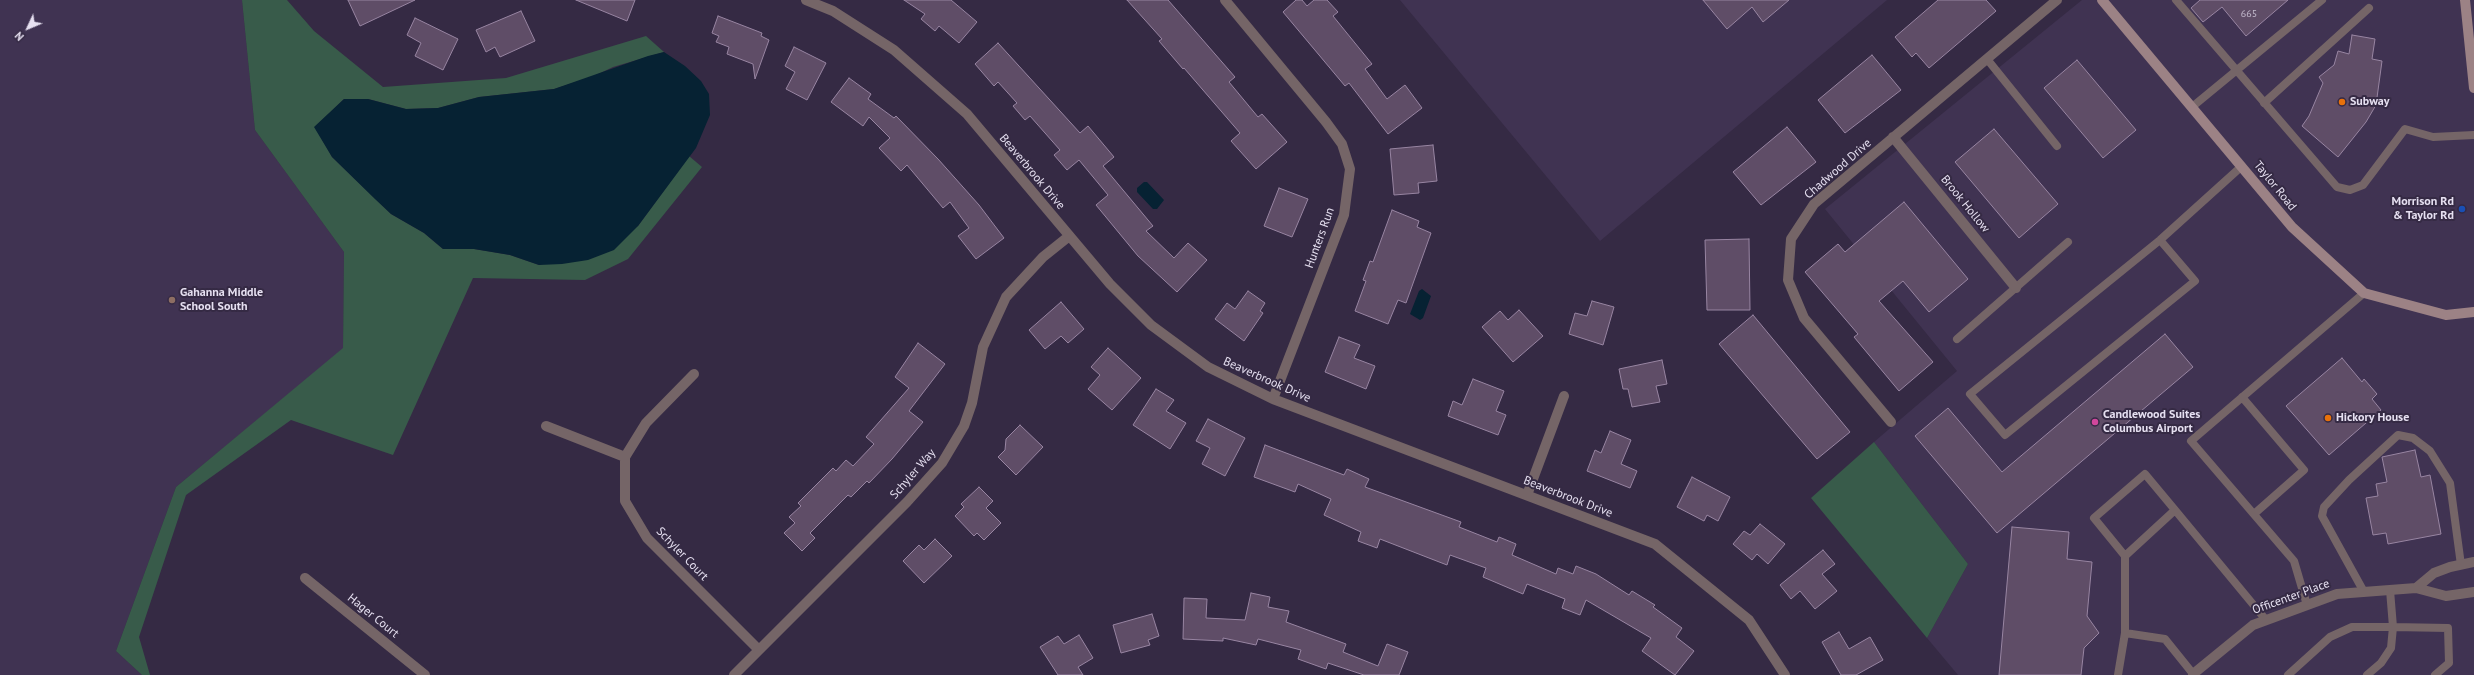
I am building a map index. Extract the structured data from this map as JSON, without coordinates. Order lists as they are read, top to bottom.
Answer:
{
  "streets": {
    "main road": ["Taylor Road"],
    "street": [
      "Chadwood Drive",
      "Beaverbrook Drive",
      "Brook Hollow",
      "Hunters Run",
      "Schyler Way",
      "Schyler Court",
      "Officenter Place",
      "Hager Court"
    ]
  },
  "crossings": [
    ["Chadwood Drive", "Brook Hollow"],
    ["Beaverbrook Drive", "Hunters Run"],
    ["Beaverbrook Drive", "Schyler Way"],
    ["Schyler Way", "Schyler Court"]
  ],
  "places": [
    "Subway",
    "Morrison Rd & Taylor Rd",
    "Gahanna Middle School South",
    "Hickory House",
    "Candlewood Suites Columbus Airport"
  ],
  "house_numbers": ["665"],
  "north": "bottom left"
}
